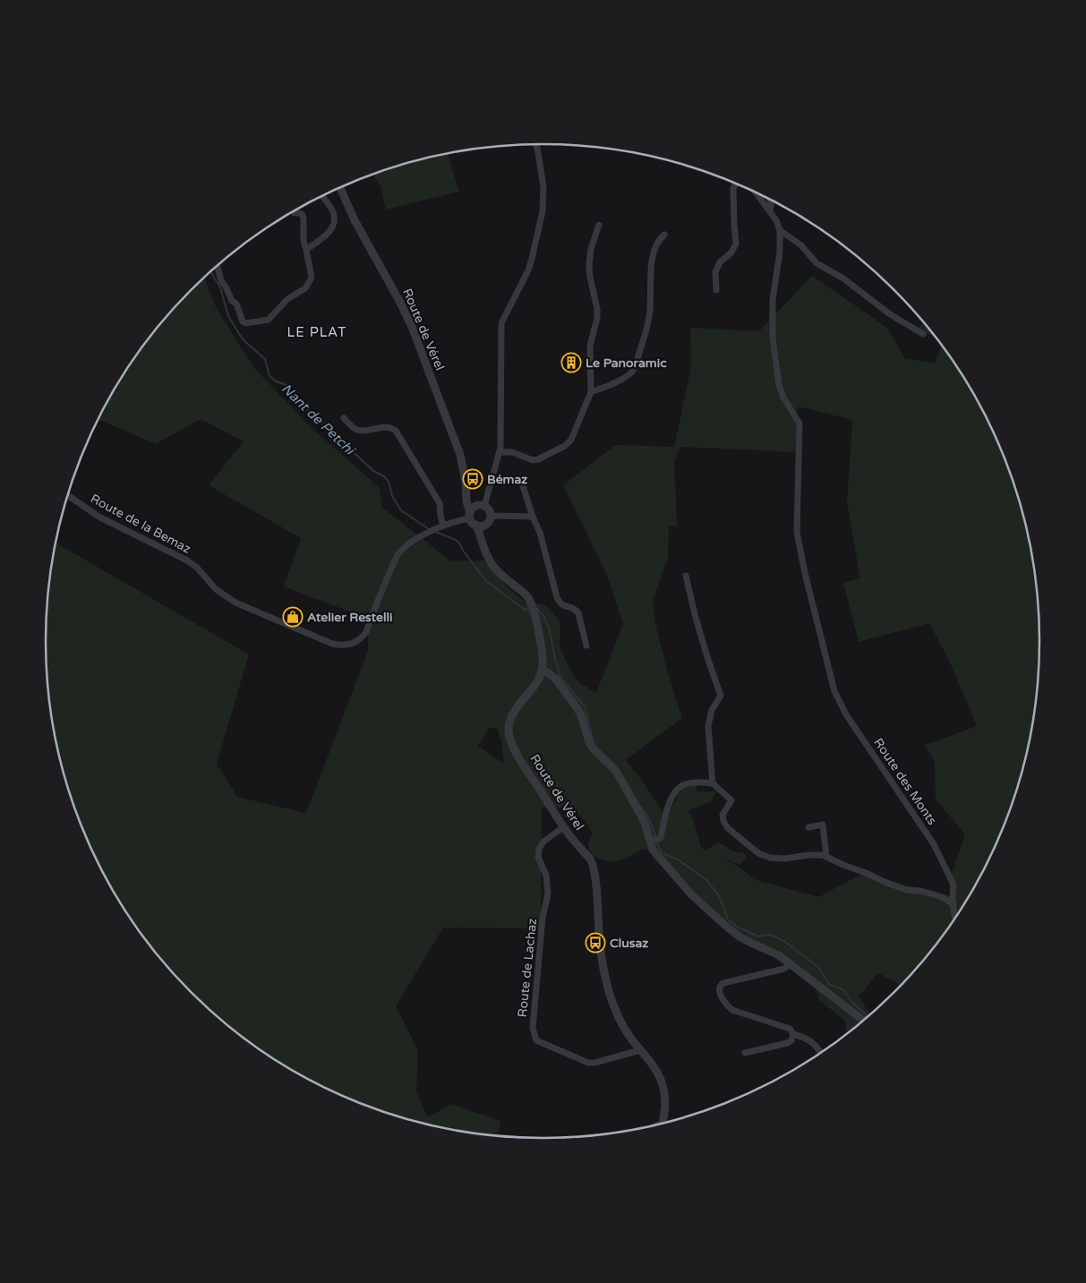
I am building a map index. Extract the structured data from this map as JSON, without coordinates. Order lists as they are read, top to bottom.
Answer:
{
  "streets": {
    "street": [
      "Route de Vérel",
      "Route de la Bemaz",
      "Route des Monts",
      "Route de Lachaz"
    ]
  },
  "crossings": [
    ["Route de Vérel", "Route de la Bemaz"],
    ["Route de Vérel", "Route de Lachaz"]
  ],
  "districts": ["LE PLAT"],
  "water": ["Nant de Petchi"],
  "places": {
    "building": ["Le Panoramic"],
    "bus stop": ["Bémaz", "Clusaz"],
    "shop": ["Atelier Restelli"]
  }
}
